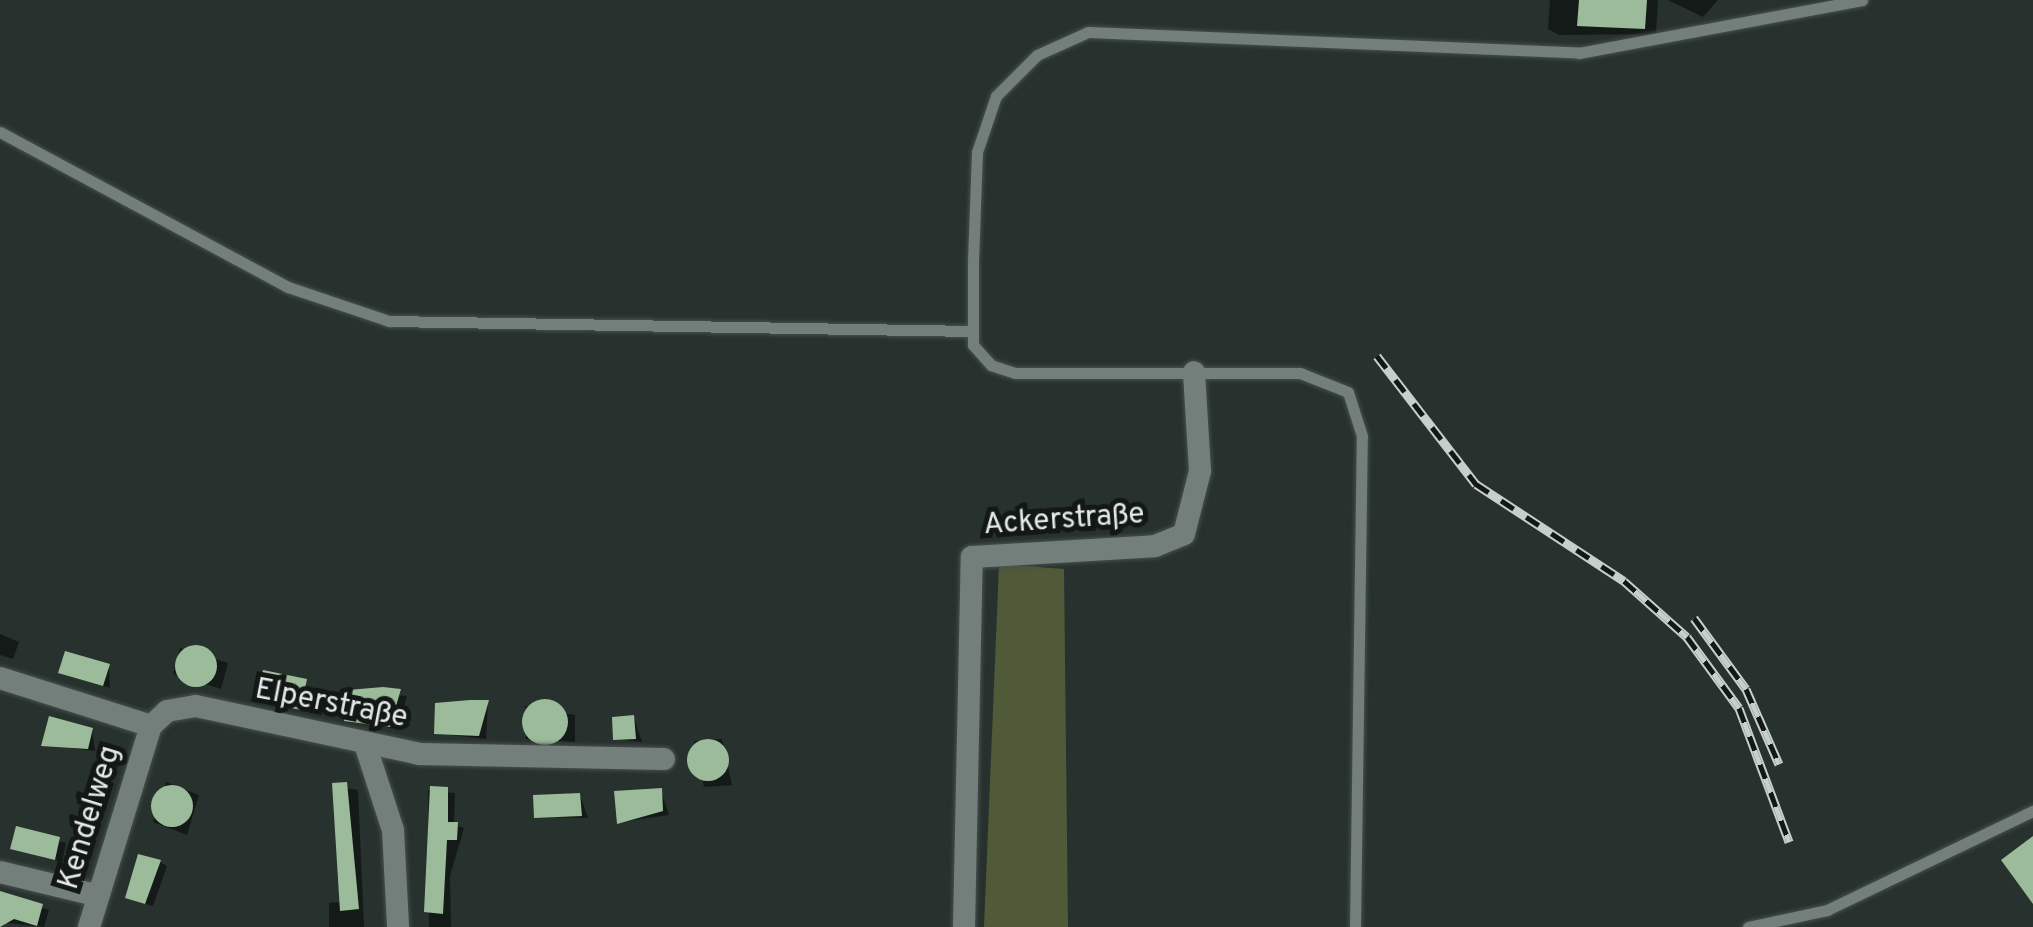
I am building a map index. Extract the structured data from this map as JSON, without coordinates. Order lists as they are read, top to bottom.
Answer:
{
  "streets": {
    "street": ["Ackerstraße", "Elperstraße", "Kendelweg"]
  },
  "crossings": [
    ["Elperstraße", "Kendelweg"]
  ]
}
